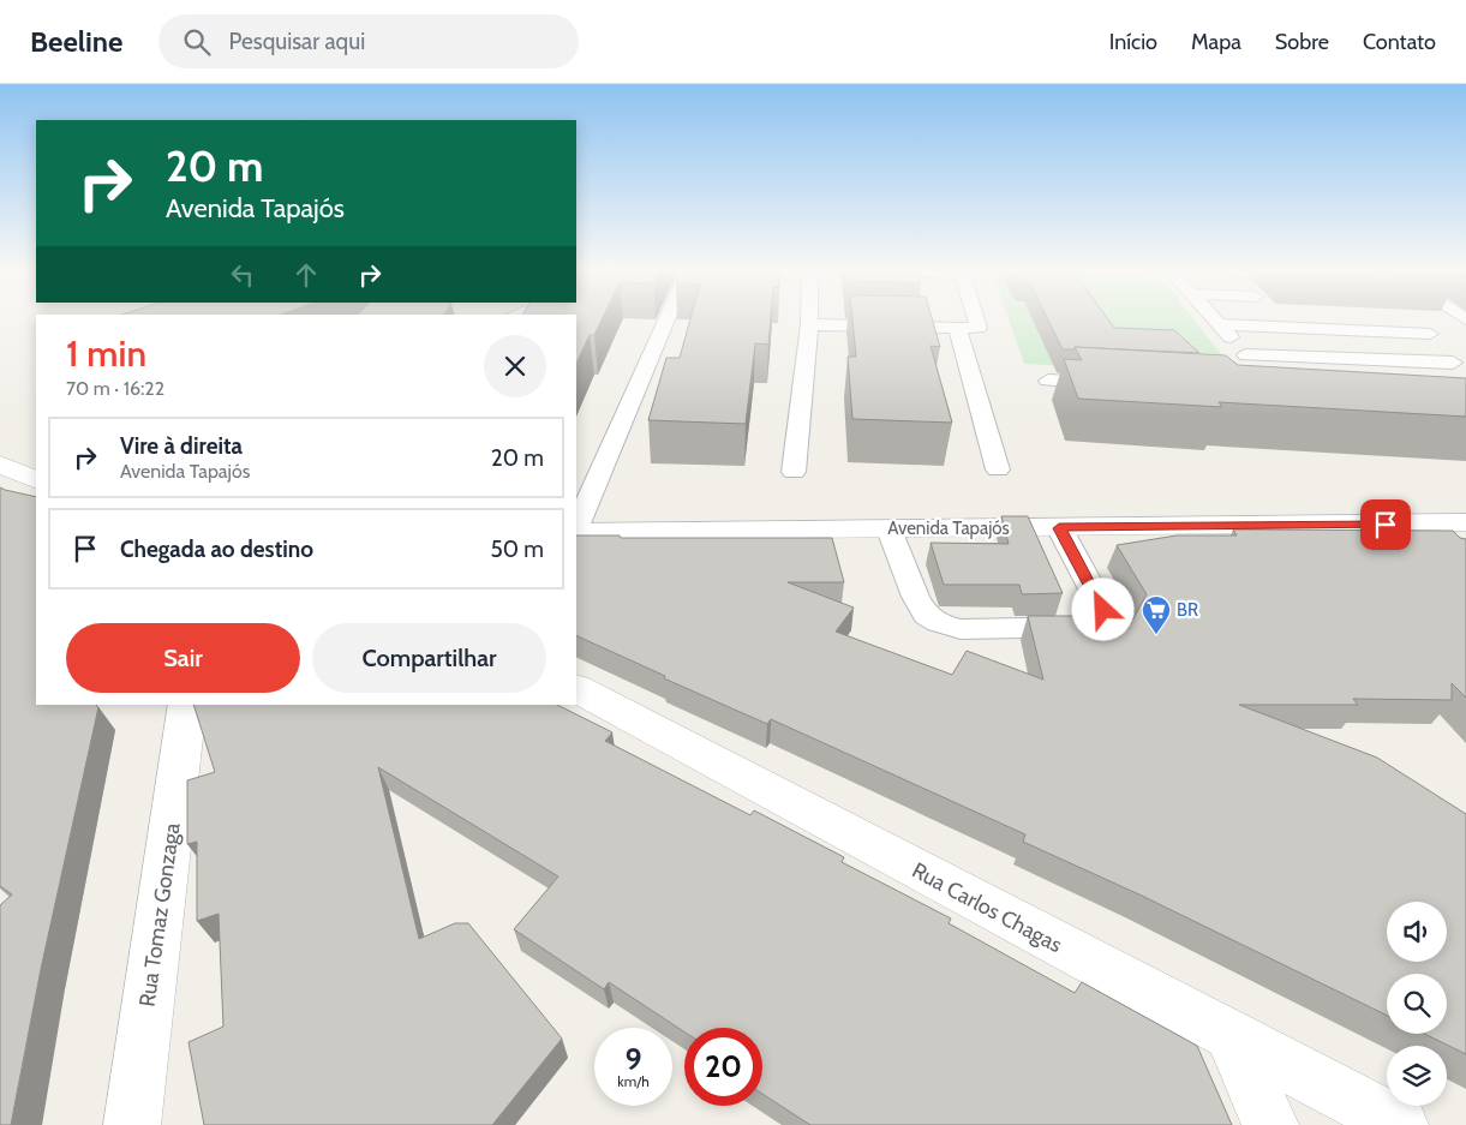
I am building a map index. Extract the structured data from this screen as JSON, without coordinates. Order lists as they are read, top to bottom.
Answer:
{
  "streets": {
    "street": ["Avenida Tapajós", "Rua Carlos Chagas", "Rua Tomaz Gonzaga"]
  },
  "places": {
    "supermarket": ["BR"]
  },
  "page": {
    "header": "Beeline",
    "search": "Pesquisar aqui",
    "nav": [
      "Início",
      "Mapa",
      "Sobre",
      "Contato"
    ],
    "turn": ["20 m", "Avenida Tapajós"],
    "heading": ["1 min", "70 m · 16:22"],
    "list": [
      {
        "name": "Vire à direita",
        "note": "Avenida Tapajós",
        "value": "20 m"
      },
      {
        "name": "Chegada ao destino",
        "value": "50 m"
      }
    ],
    "buttons": ["Sair", "Compartilhar"],
    "speed": "9 km/h",
    "limit": "20"
  }
}
